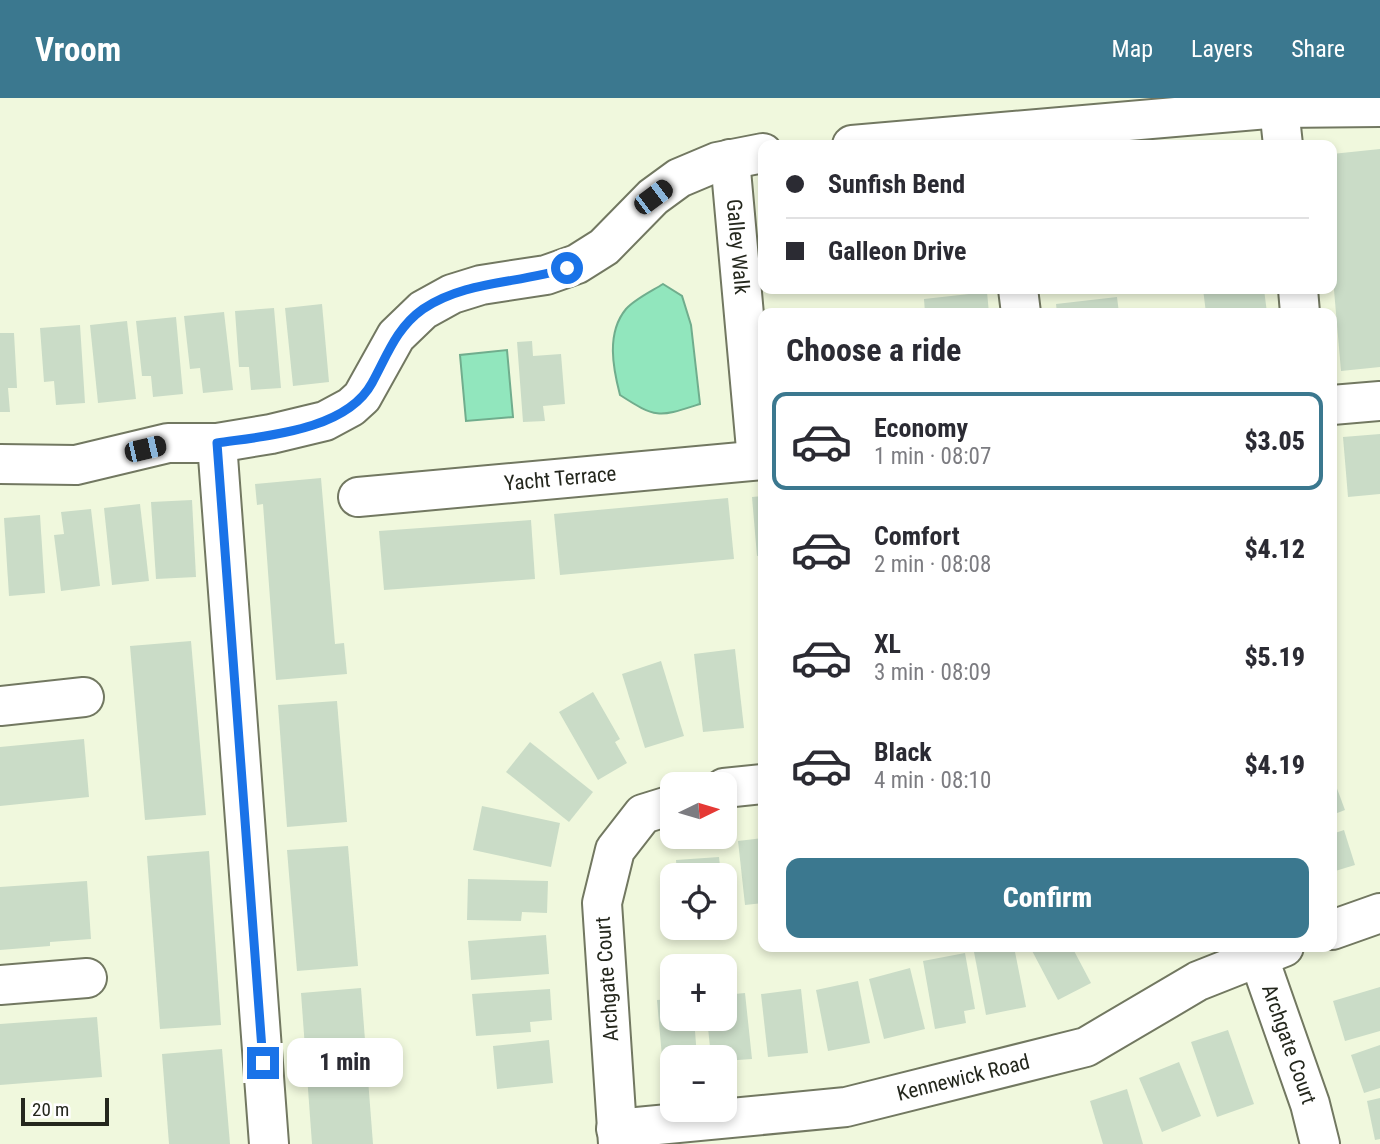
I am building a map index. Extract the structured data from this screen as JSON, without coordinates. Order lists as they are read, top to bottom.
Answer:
{
  "streets": {
    "street": [
      "Galley Walk",
      "Yacht Terrace",
      "Archgate Court",
      "Kennewick Road"
    ]
  },
  "crossings": [
    ["Archgate Court", "Kennewick Road"]
  ],
  "scale_bar": "20 m",
  "north": "right",
  "page": {
    "header": "Vroom",
    "nav": ["Map", "Layers", "Share"],
    "banner": ["Sunfish Bend", "Galleon Drive"],
    "heading": "Choose a ride",
    "list": [
      {
        "name": "Economy",
        "note": "1 min · 08:07",
        "value": "$3.05"
      },
      {
        "name": "Comfort",
        "note": "2 min · 08:08",
        "value": "$4.12"
      },
      {
        "name": "XL",
        "note": "3 min · 08:09",
        "value": "$5.19"
      },
      {
        "name": "Black",
        "note": "4 min · 08:10",
        "value": "$4.19"
      }
    ],
    "map_buttons": ["+", "−"],
    "buttons": "Confirm",
    "bubble": "1 min",
    "scale": "20 m"
  }
}
